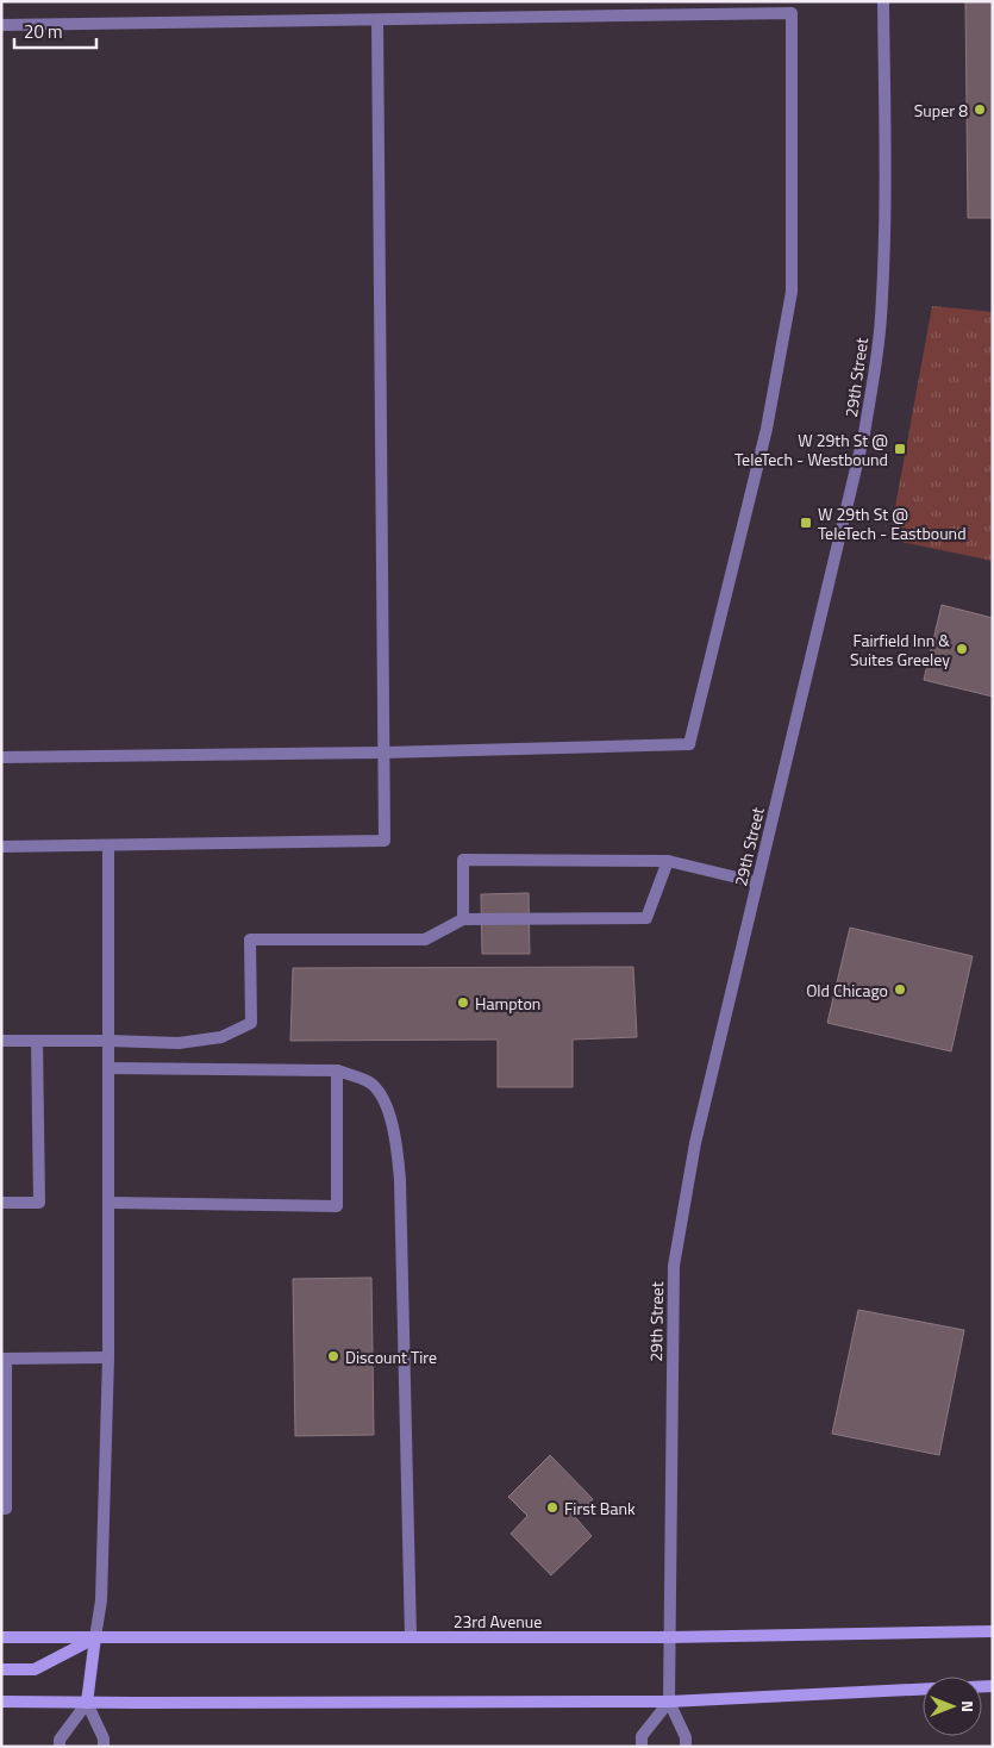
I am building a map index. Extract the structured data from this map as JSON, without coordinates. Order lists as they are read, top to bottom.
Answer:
{
  "streets": {
    "main road": ["23rd Avenue"],
    "street": ["29th Street"]
  },
  "crossings": [
    ["29th Street", "23rd Avenue"]
  ],
  "places": {
    "other": [
      "Super 8",
      "Fairfield Inn & Suites Greeley",
      "Old Chicago",
      "Hampton",
      "Discount Tire",
      "First Bank"
    ],
    "transit": ["W 29th St @ TeleTech - Westbound", "W 29th St @ TeleTech - Eastbound"]
  },
  "scale_bar": "20 m",
  "north": "right"
}
